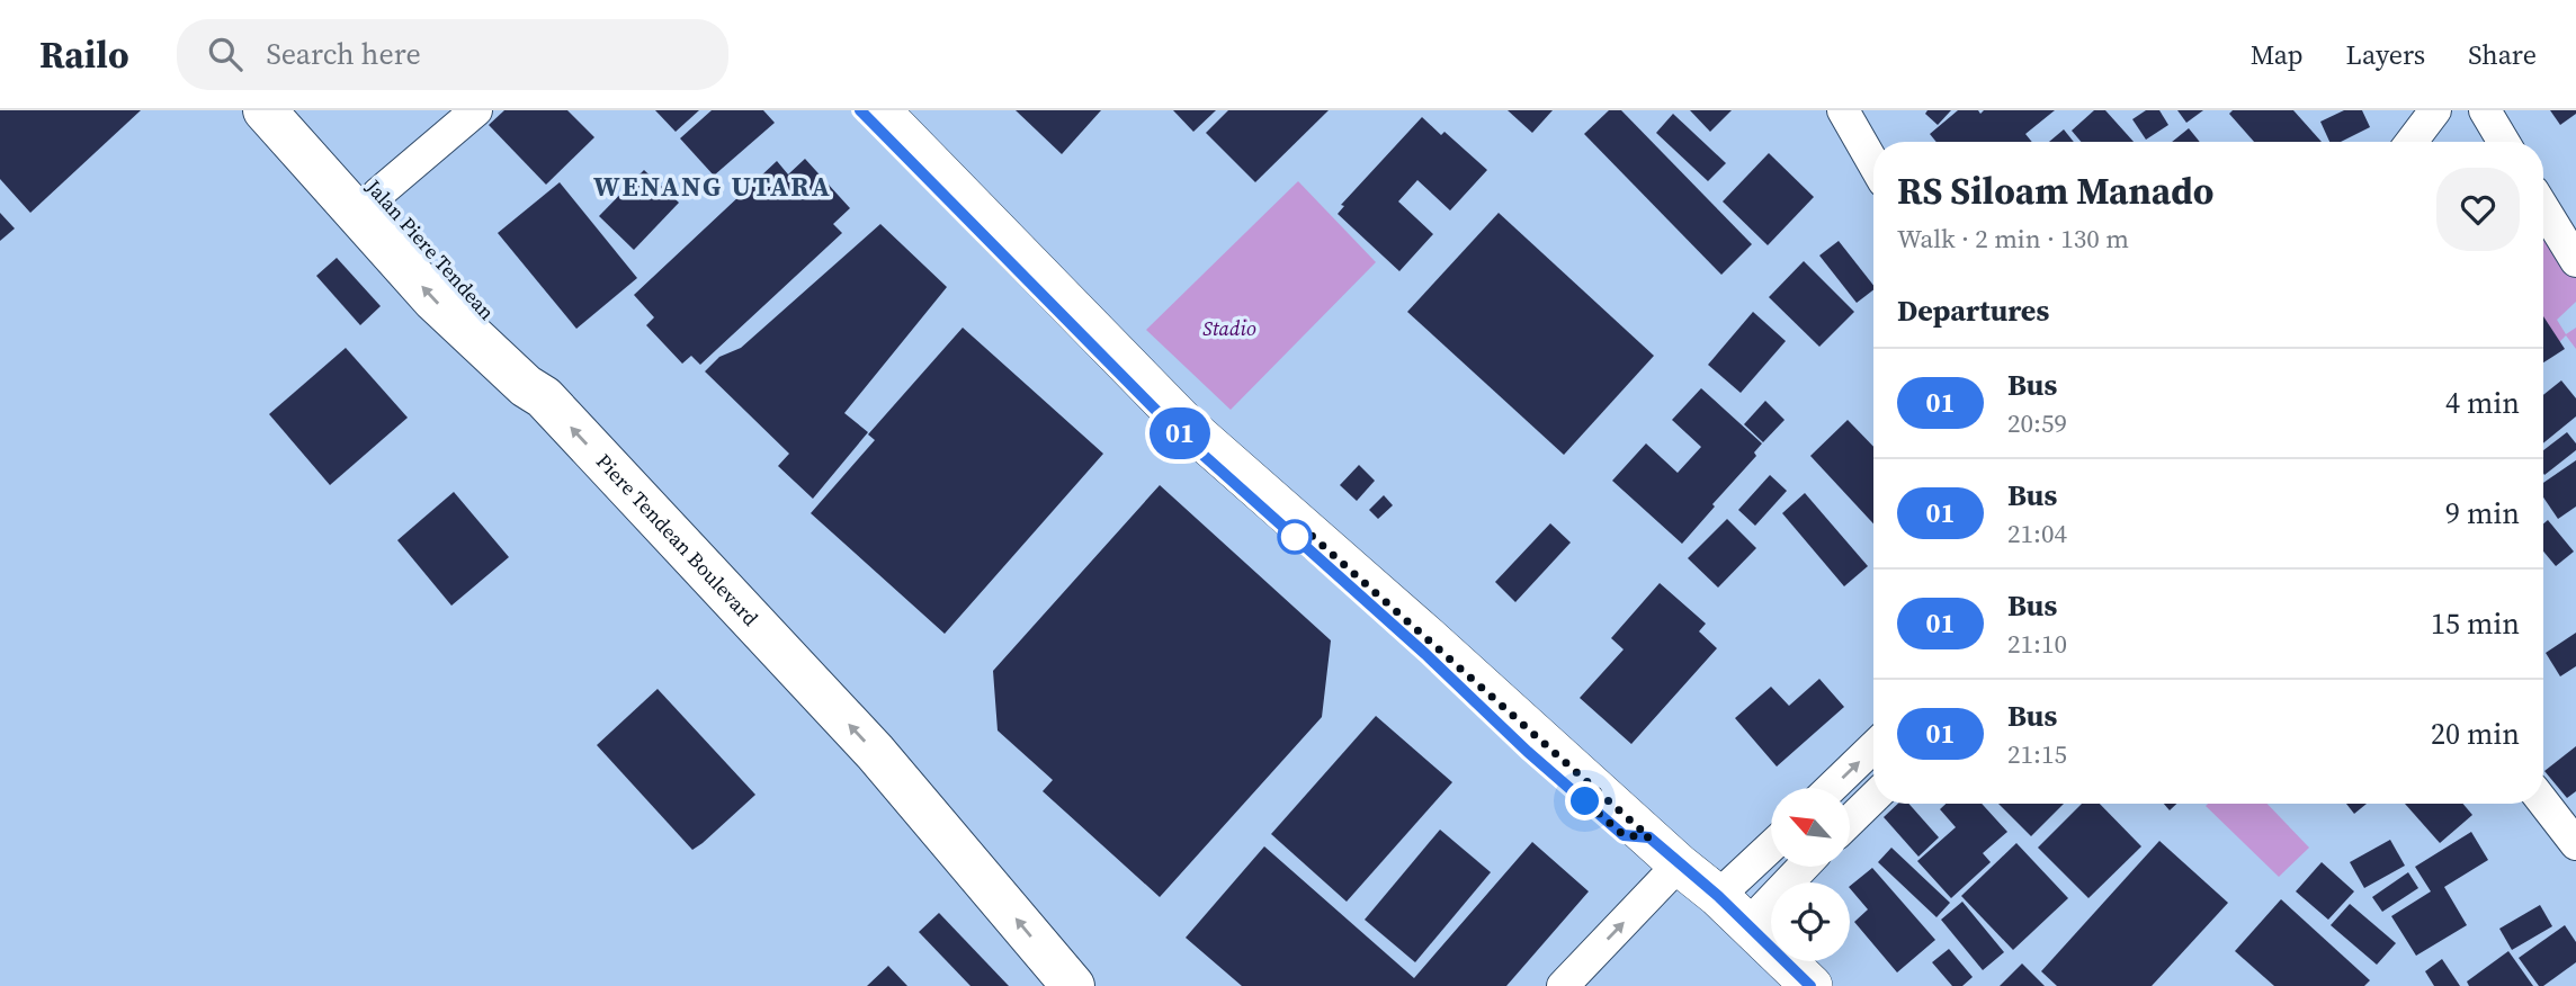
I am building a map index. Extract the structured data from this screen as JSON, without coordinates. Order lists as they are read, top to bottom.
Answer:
{
  "streets": {
    "highway": ["Jalan Piere Tendean", "Piere Tendean Boulevard"]
  },
  "crossings": [
    ["Jalan Piere Tendean", "Piere Tendean Boulevard"]
  ],
  "one_way": ["Piere Tendean Boulevard"],
  "districts": ["WENANG UTARA"],
  "parks": ["Stadio"],
  "lines": ["bus line 01"],
  "north": "top left",
  "page": {
    "header": "Railo",
    "search": "Search here",
    "nav": ["Map", "Layers", "Share"],
    "on_map": "01",
    "heading": [
      ["RS Siloam Manado", "Walk · 2 min · 130 m"],
      "Departures"
    ],
    "list": [
      {
        "mark": "01",
        "name": "Bus",
        "note": "20:59",
        "value": "4 min"
      },
      {
        "mark": "01",
        "name": "Bus",
        "note": "21:04",
        "value": "9 min"
      },
      {
        "mark": "01",
        "name": "Bus",
        "note": "21:10",
        "value": "15 min"
      },
      {
        "mark": "01",
        "name": "Bus",
        "note": "21:15",
        "value": "20 min"
      }
    ]
  }
}
